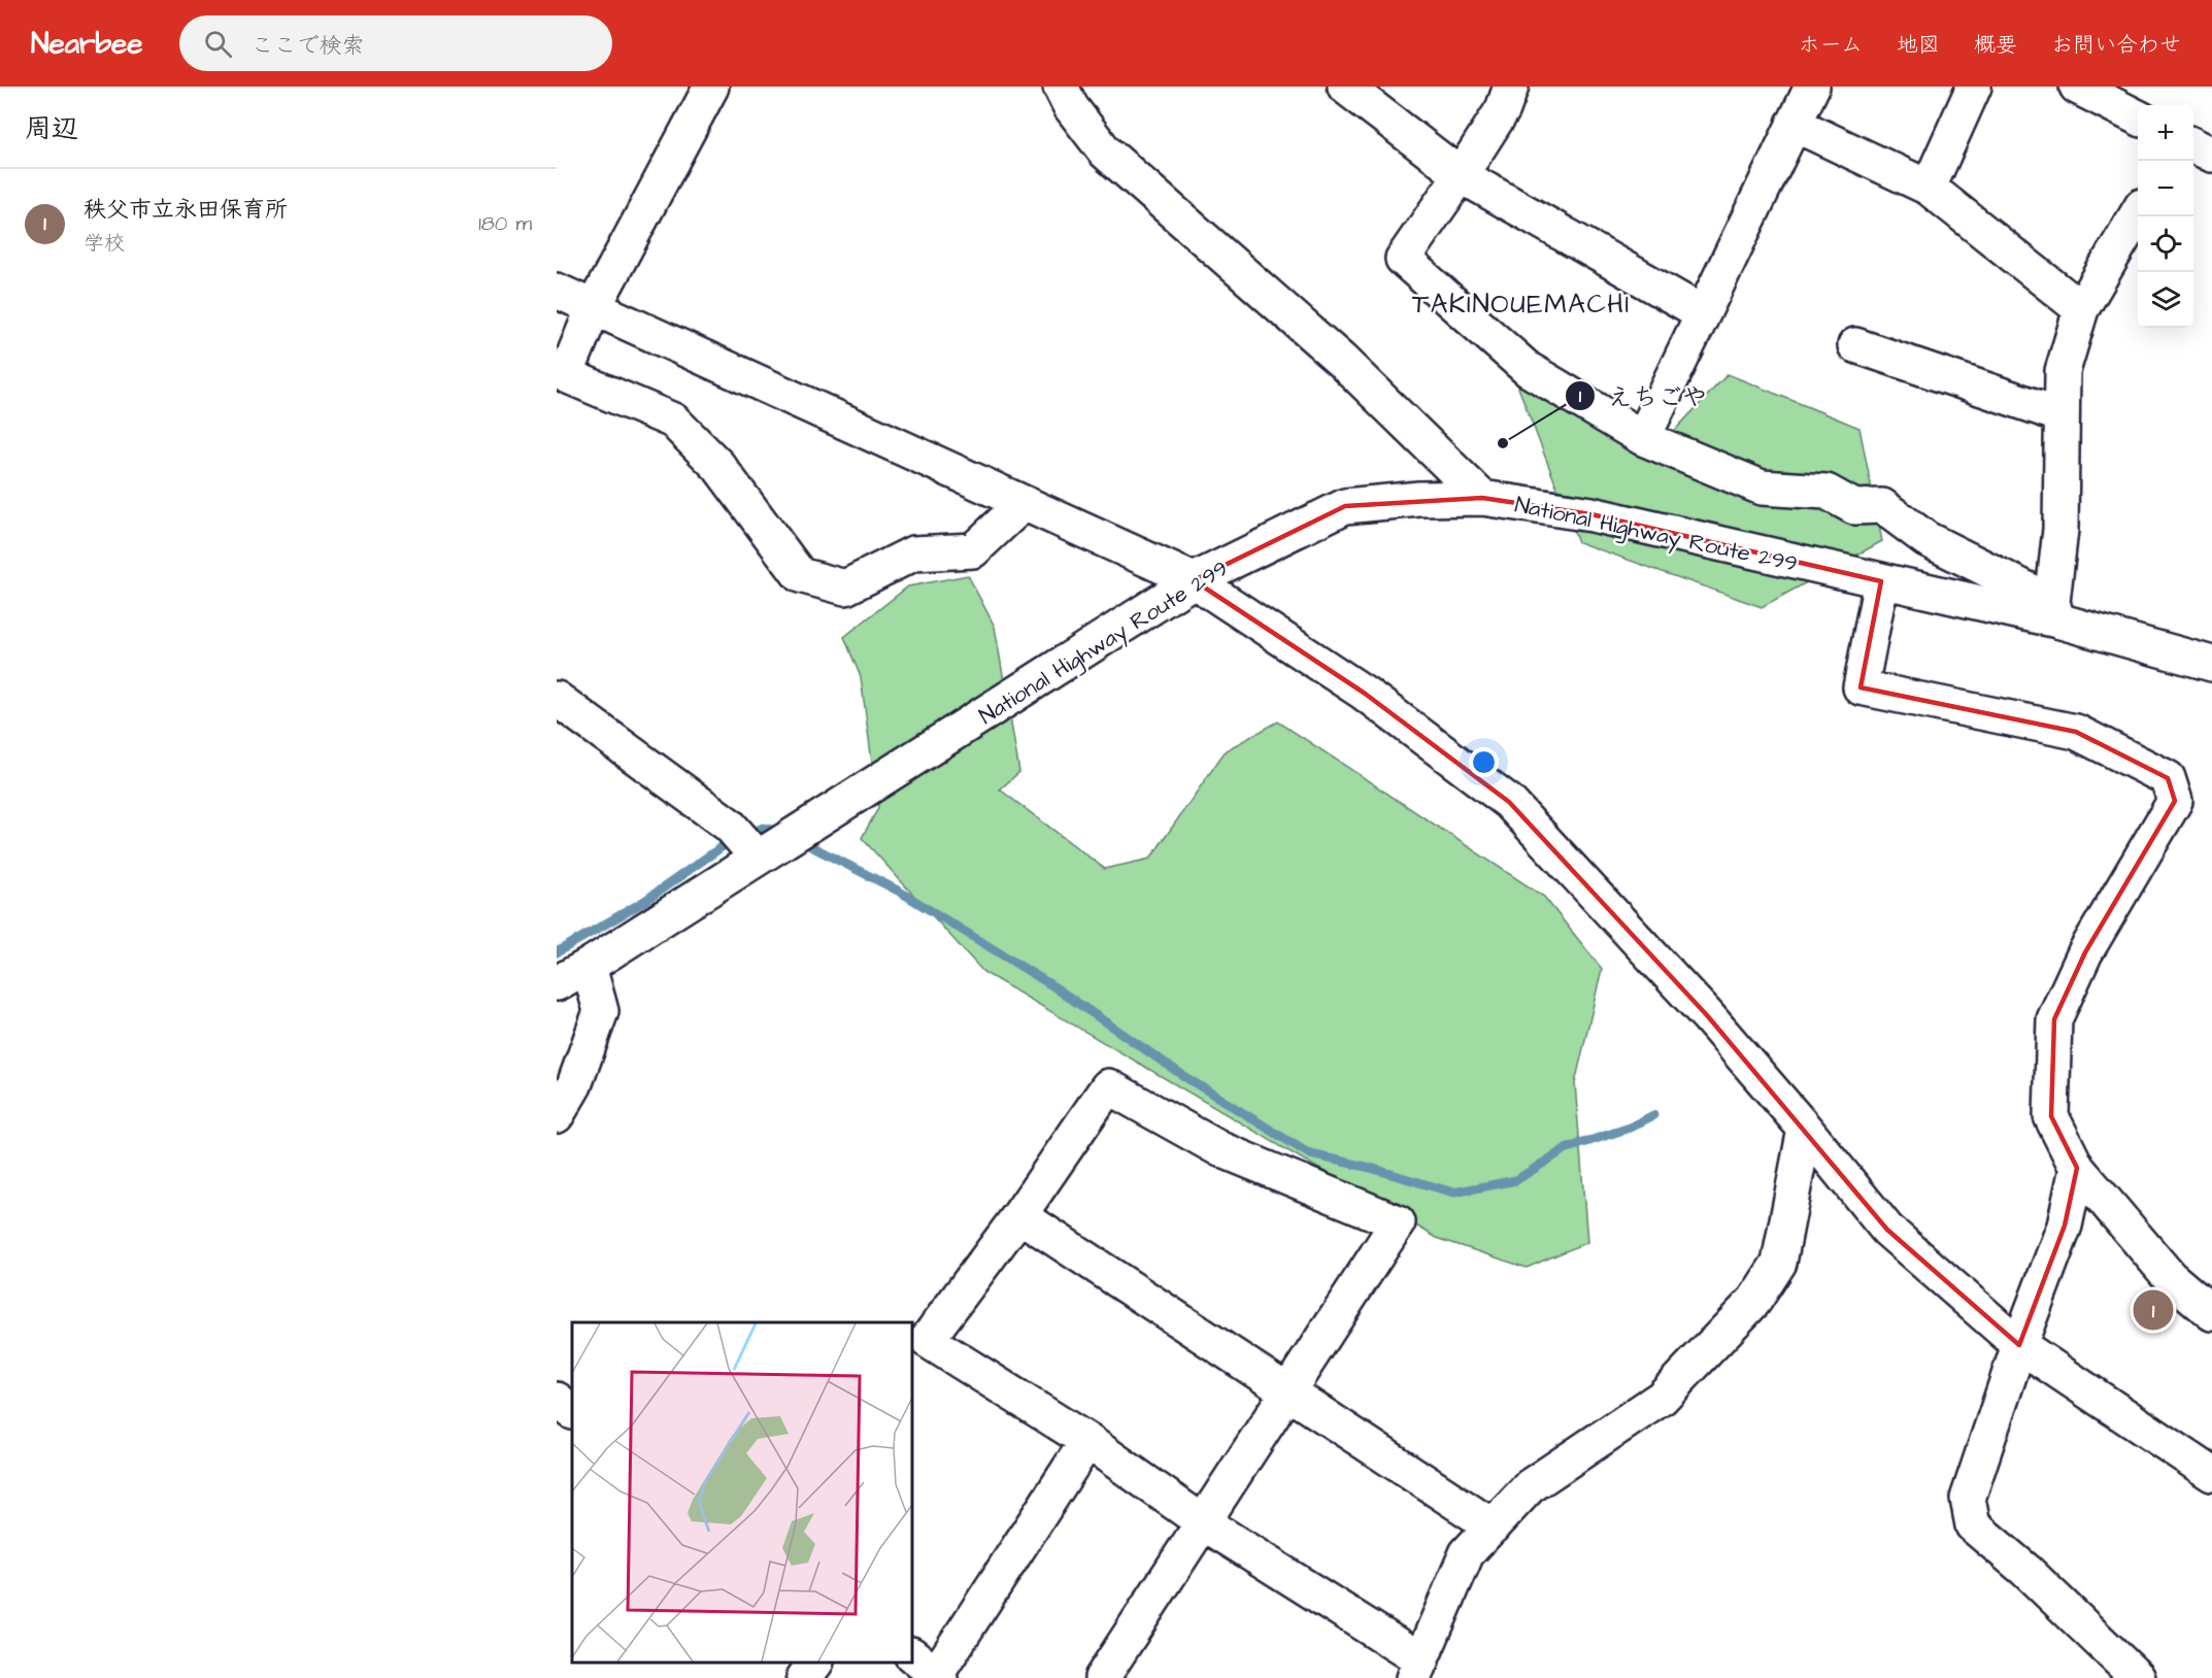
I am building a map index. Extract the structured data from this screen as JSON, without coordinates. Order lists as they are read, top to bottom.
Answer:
{
  "streets": {
    "main road": ["National Highway Route 299"]
  },
  "districts": ["TAKINOUEMACHI"],
  "places": ["えちごや"],
  "page": {
    "header": "Nearbee",
    "search": "ここで検索",
    "nav": [
      "ホーム",
      "地図",
      "概要",
      "お問い合わせ"
    ],
    "heading": "周辺",
    "map_buttons": ["+", "−"],
    "list": [
      {
        "mark": "1",
        "name": "秩父市立永田保育所",
        "note": "学校",
        "value": "180 m"
      }
    ],
    "pins": "1"
  }
}
